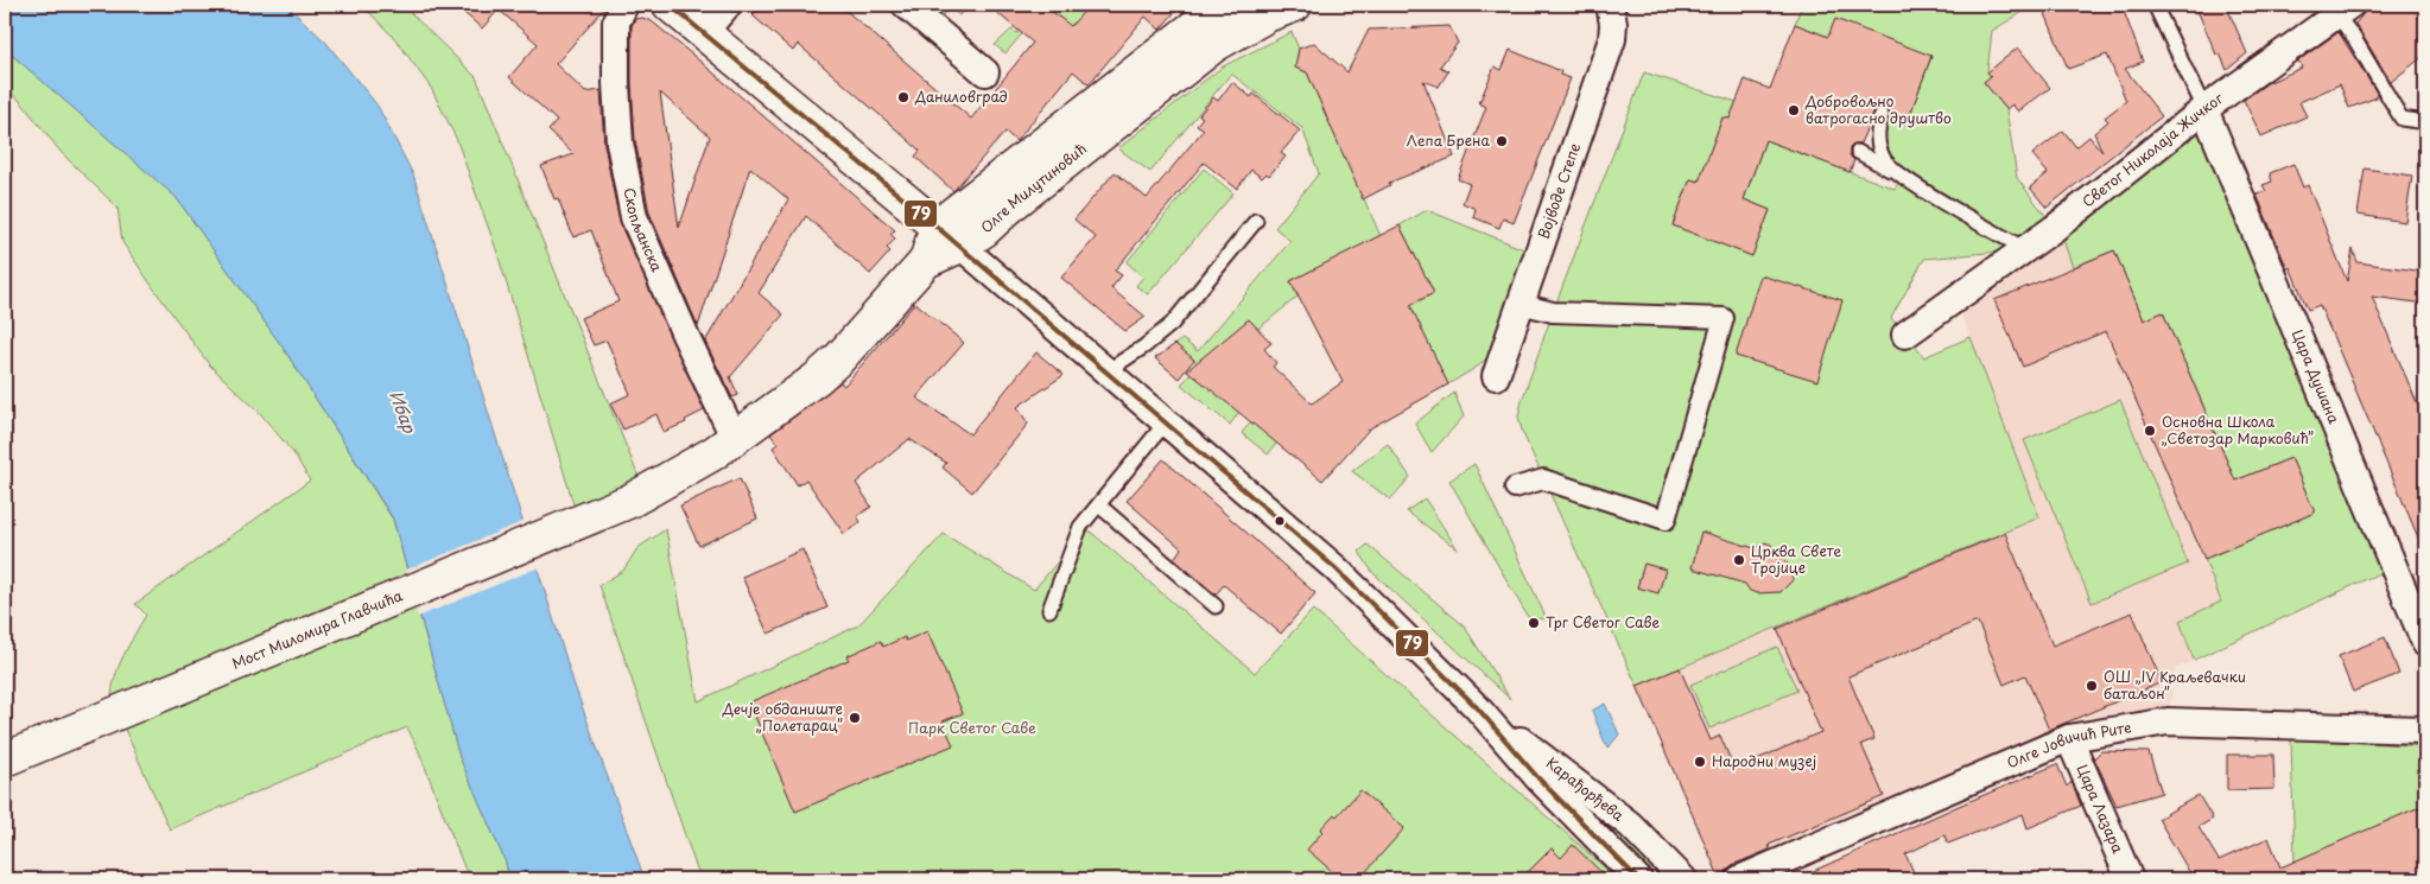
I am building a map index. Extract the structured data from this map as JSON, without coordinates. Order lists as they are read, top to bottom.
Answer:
{
  "streets": {
    "street": [
      "Светог Николаја Жичког",
      "Олге Милутиновић",
      "Војводе Степе",
      "Скопљанска",
      "Цара Душана",
      "Мост Миломира Главчића",
      "Олге Јовичић Рите",
      "Карађорђева",
      "Цара Лазара"
    ]
  },
  "crossings": [
    ["Светог Николаја Жичког", "Цара Душана"],
    ["Олге Милутиновић", "Скопљанска"],
    ["Олге Милутиновић", "Мост Миломира Главчића"],
    ["Олге Милутиновић", "Карађорђева"],
    ["Скопљанска", "Мост Миломира Главчића"],
    ["Олге Јовичић Рите", "Цара Лазара"]
  ],
  "water": ["Ибар"],
  "parks": ["Парк Светог Саве"],
  "places": [
    "Даниловград",
    "Добровољно ватрогасно друштво",
    "Лепа Брена",
    "Основна Школа „Светозар Марковић”",
    "Црква Свете Тројице",
    "Трг Светог Саве",
    "ОШ „IV Краљевачки батаљон”",
    "Дечје обданиште „Полетарац”",
    "Народни музеј"
  ],
  "lines": ["transit line 79"]
}
